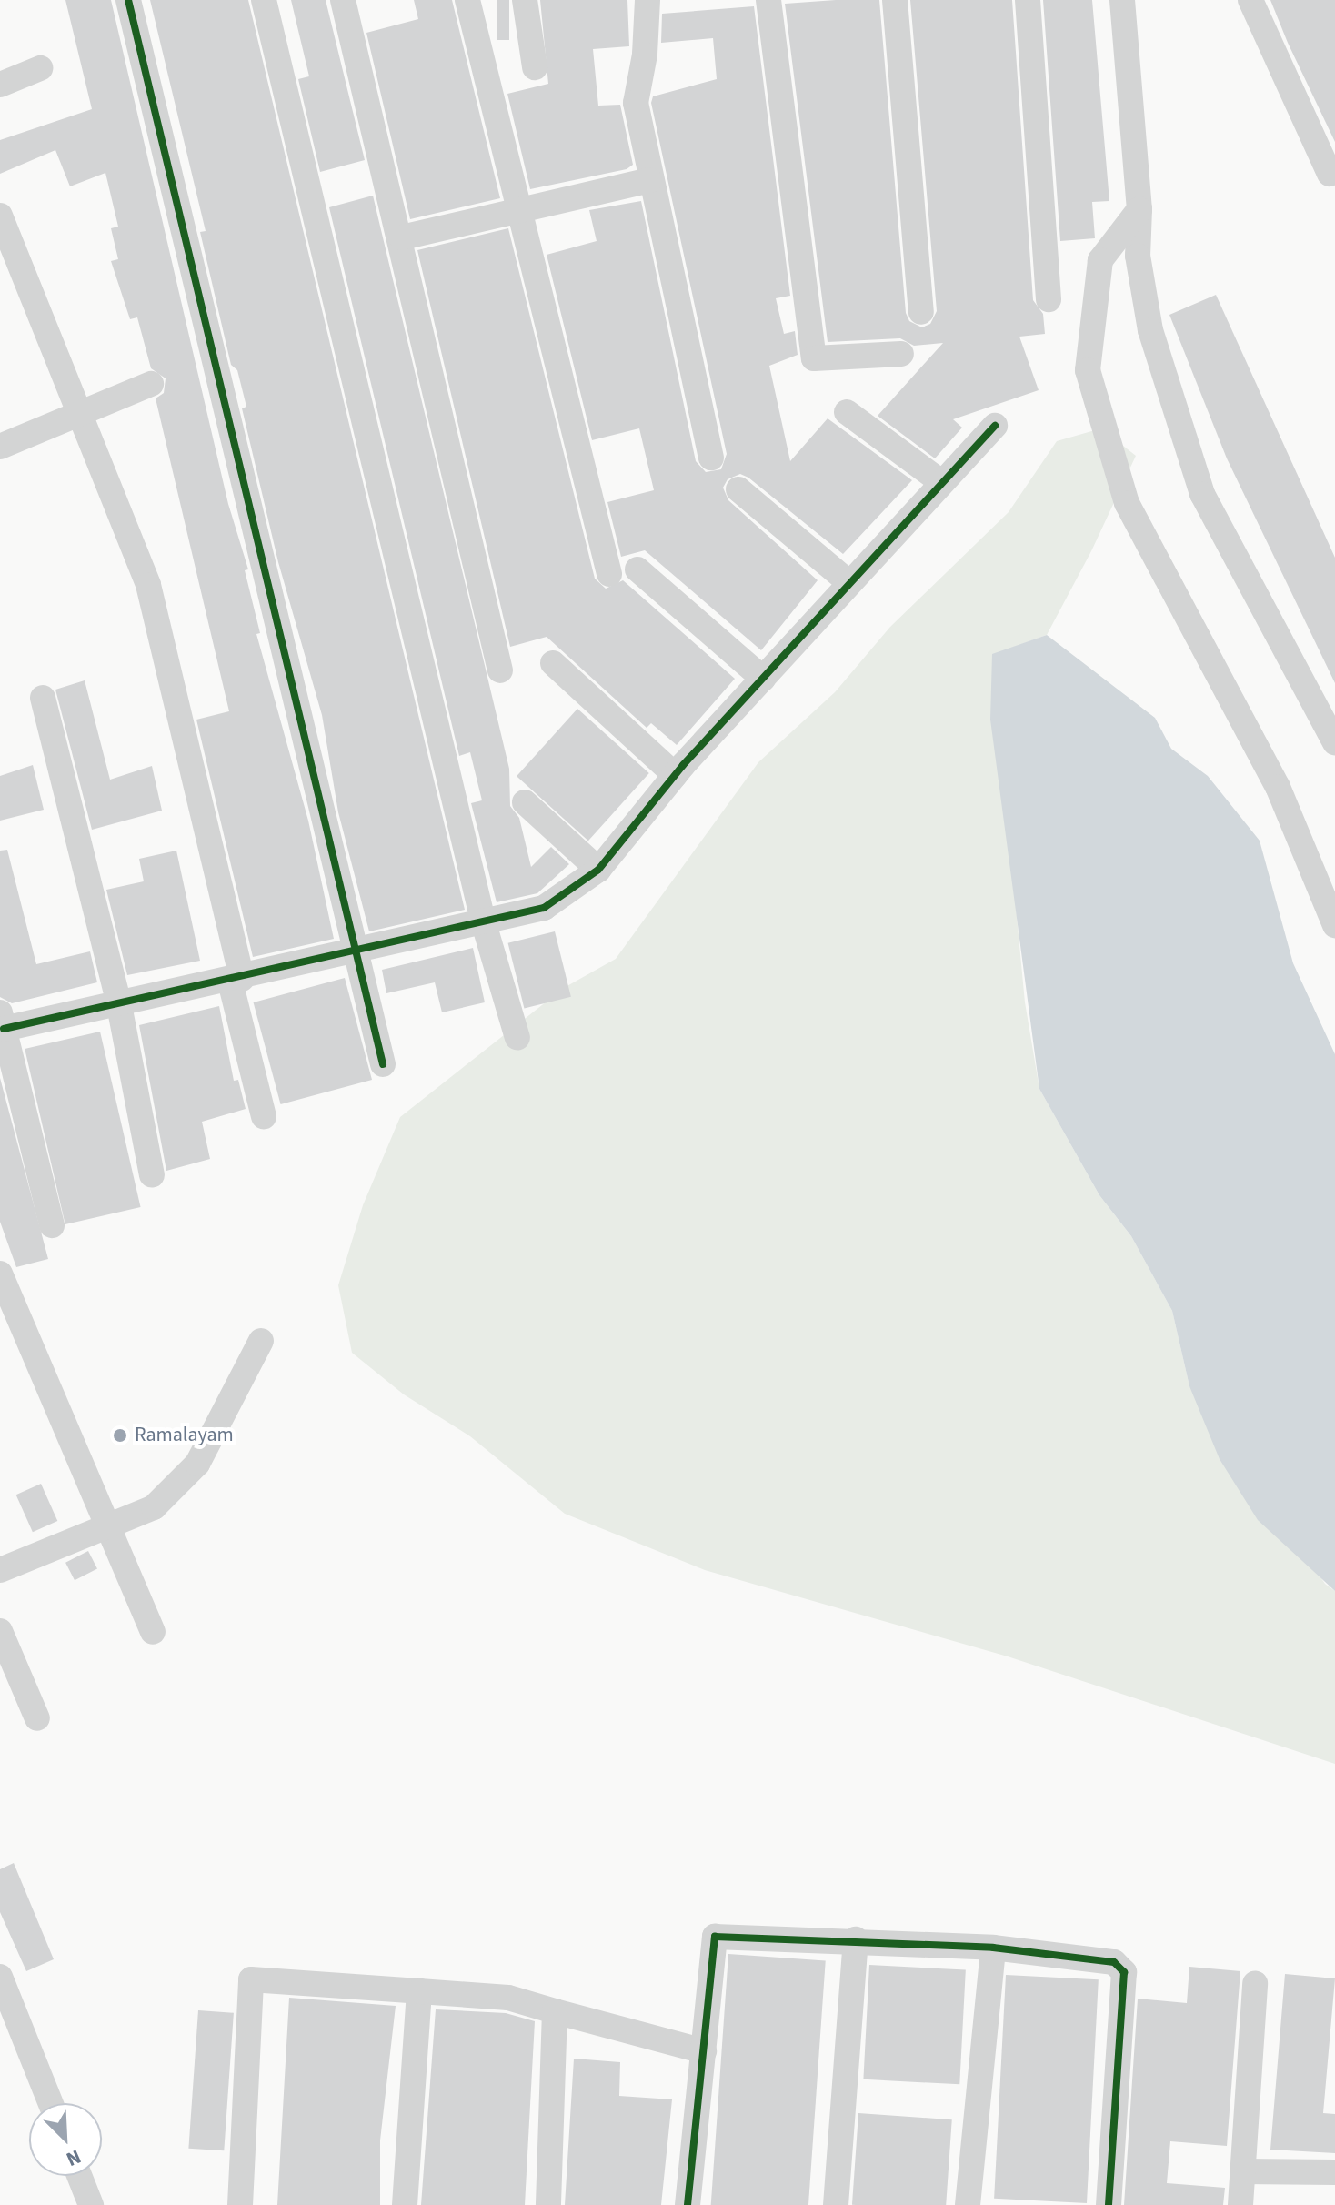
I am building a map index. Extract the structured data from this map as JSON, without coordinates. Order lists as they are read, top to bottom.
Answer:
{
  "places": ["Ramalayam"],
  "north": "bottom right"
}
